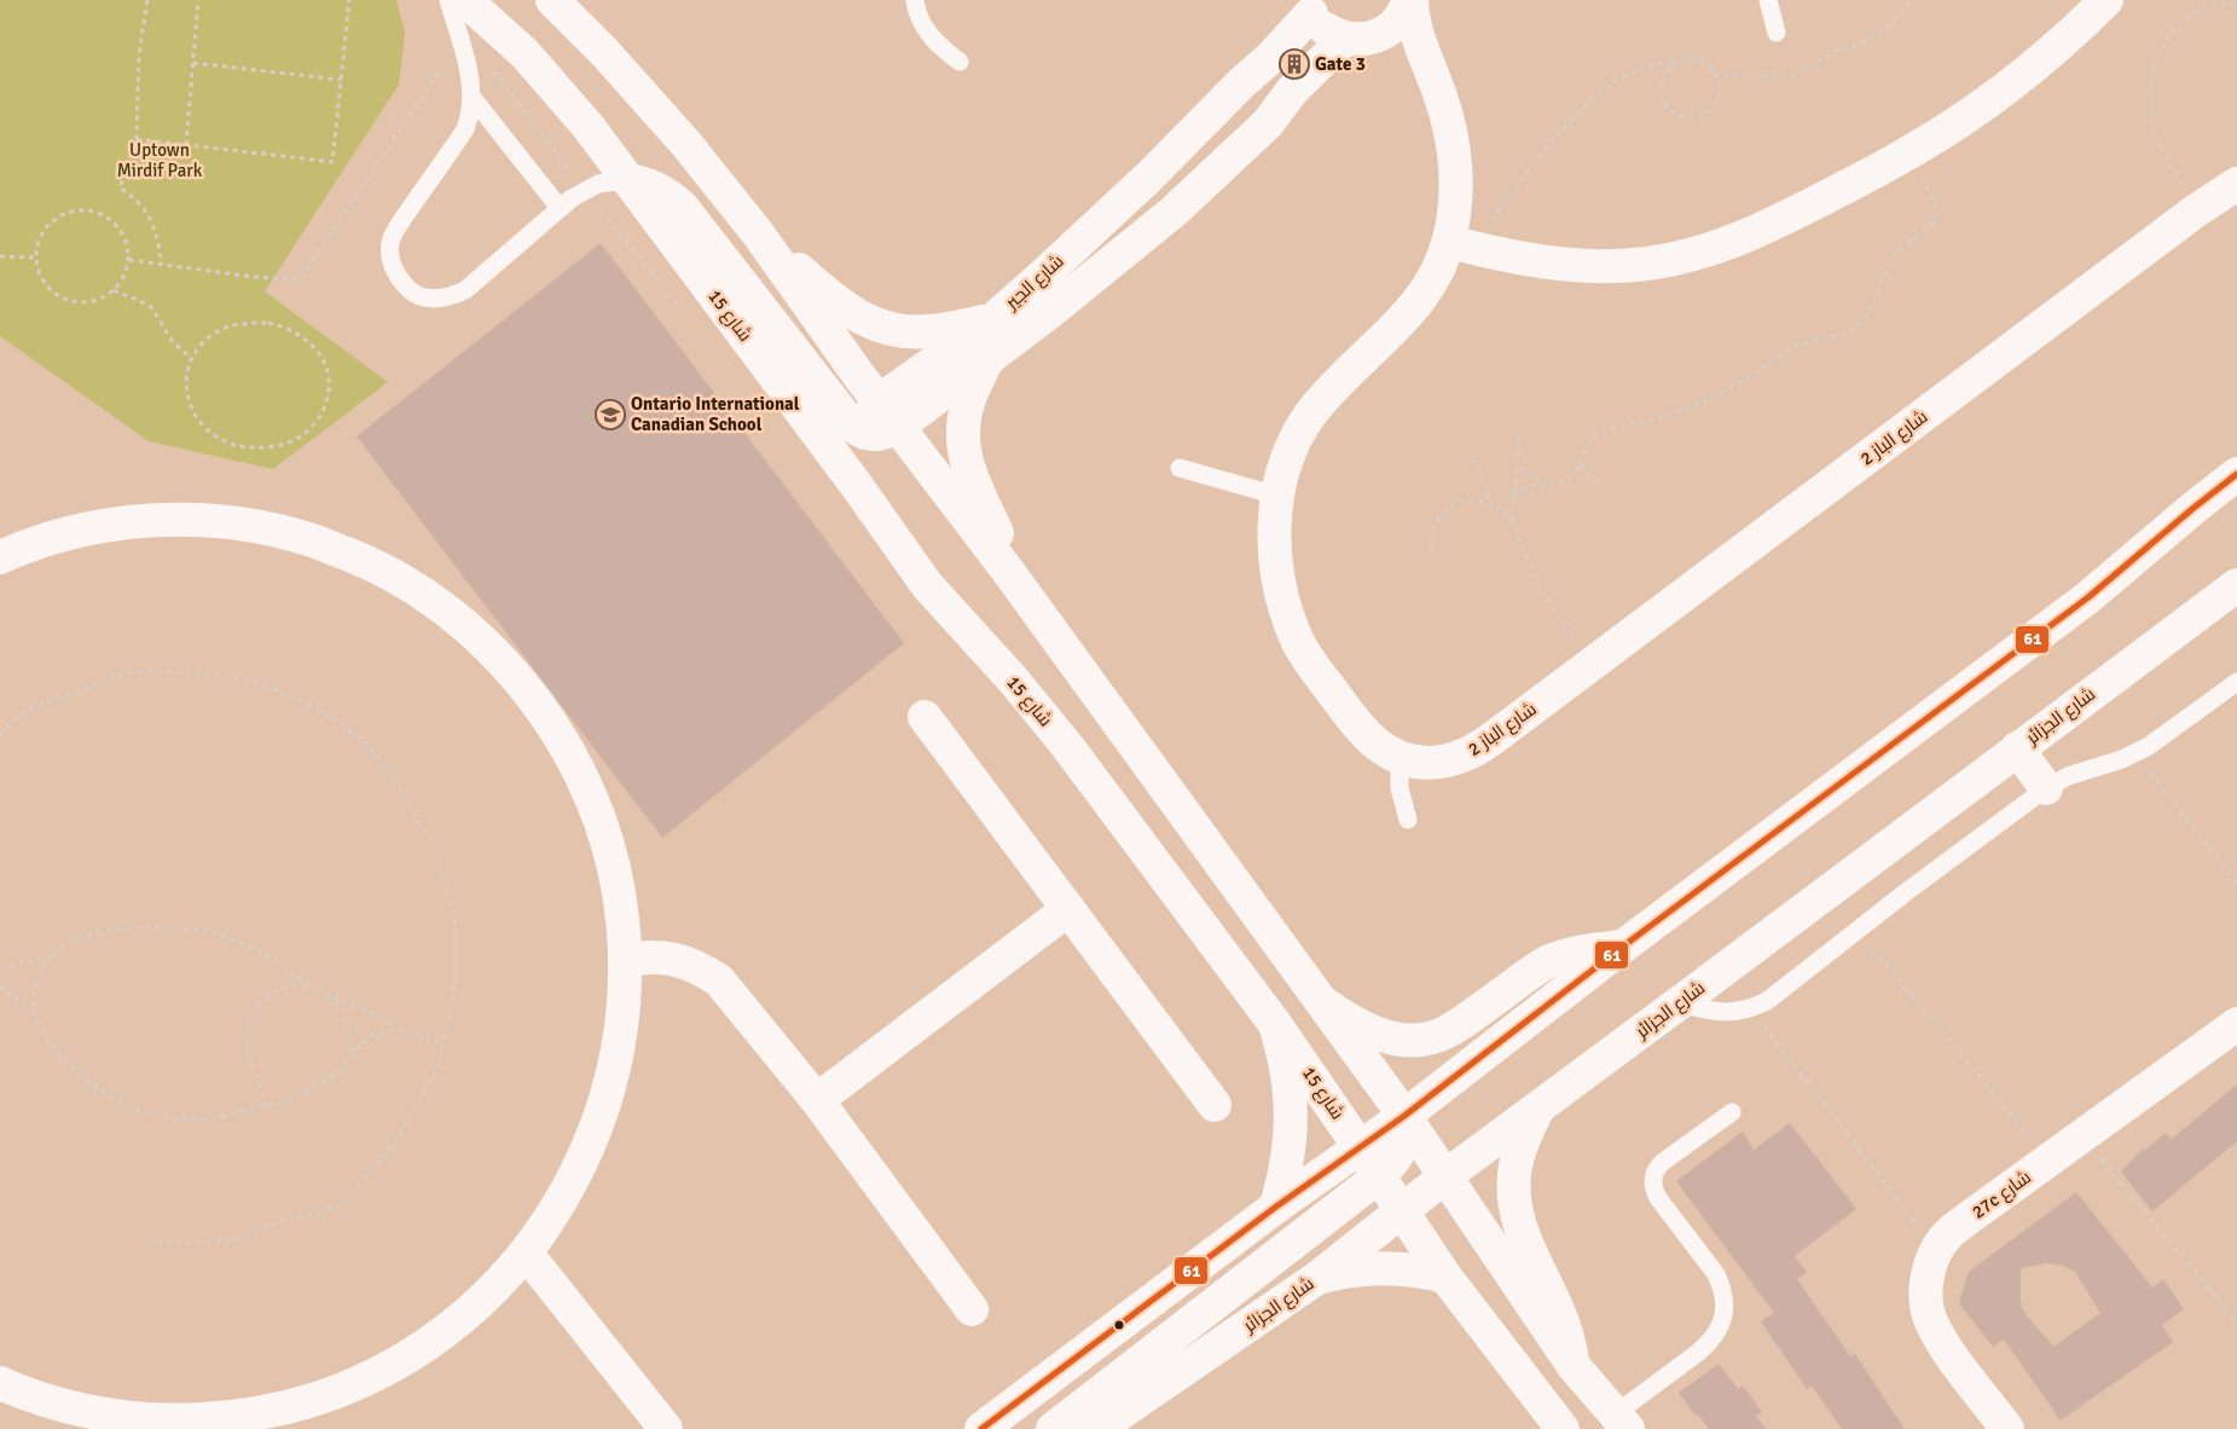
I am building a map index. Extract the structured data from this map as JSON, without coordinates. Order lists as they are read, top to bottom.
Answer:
{
  "streets": {
    "street": [
      "شارع الجير",
      "شارع 15",
      "شارع الباز 2",
      "شارع الجزائر",
      "27c شارع"
    ]
  },
  "crossings": [
    ["شارع 15", "شارع الجزائر"]
  ],
  "parks": ["Uptown Mirdif Park"],
  "places": {
    "building": ["Gate 3"],
    "school or university": ["Ontario International Canadian School"]
  },
  "lines": ["transit line 61"]
}
